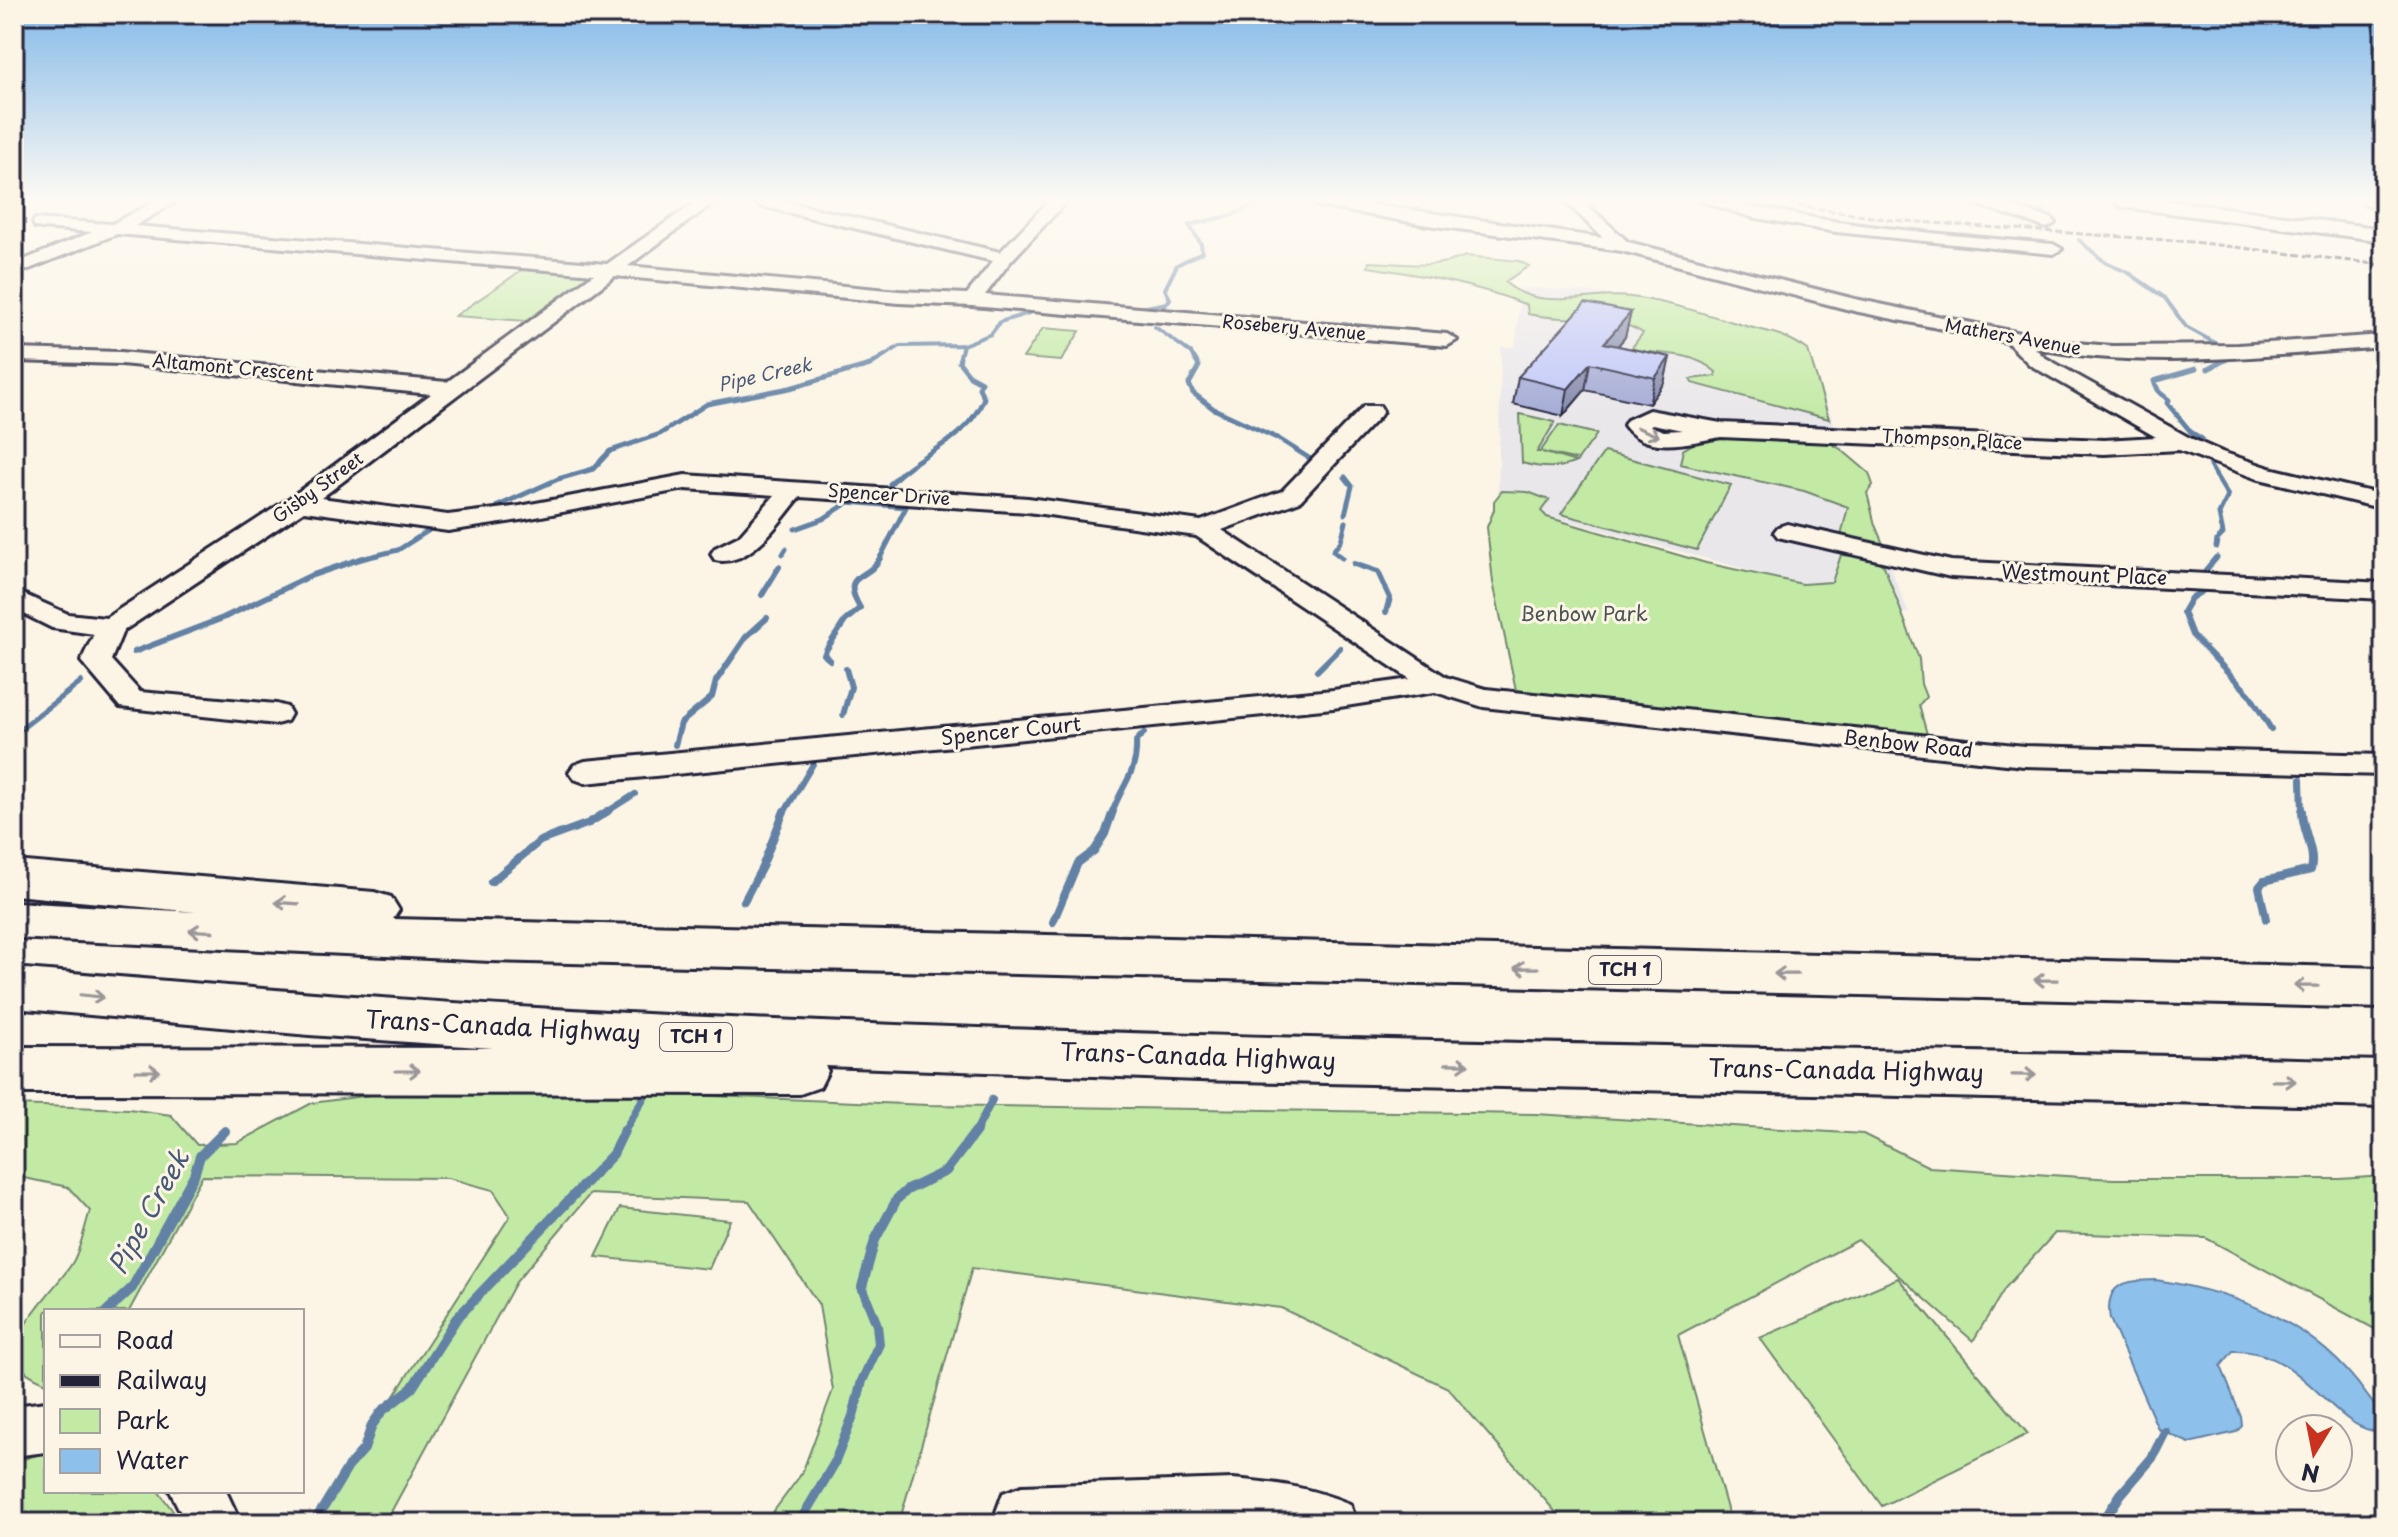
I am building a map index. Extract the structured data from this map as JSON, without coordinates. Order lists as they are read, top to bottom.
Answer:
{
  "streets": {
    "highway": ["TCH 1", "Trans-Canada Highway"],
    "street": [
      "Rosebery Avenue",
      "Mathers Avenue",
      "Altamont Crescent",
      "Thompson Place",
      "Gisby Street",
      "Spencer Drive",
      "Westmount Place",
      "Spencer Court",
      "Benbow Road"
    ]
  },
  "crossings": [
    ["Altamont Crescent", "Gisby Street"],
    ["Gisby Street", "Spencer Drive"],
    ["Spencer Drive", "Spencer Court"],
    ["Spencer Drive", "Benbow Road"],
    ["Spencer Court", "Benbow Road"]
  ],
  "water": ["Pipe Creek"],
  "parks": ["Benbow Park"],
  "legend": [
    "Road",
    "Railway",
    "Park",
    "Water"
  ],
  "north": "bottom"
}
